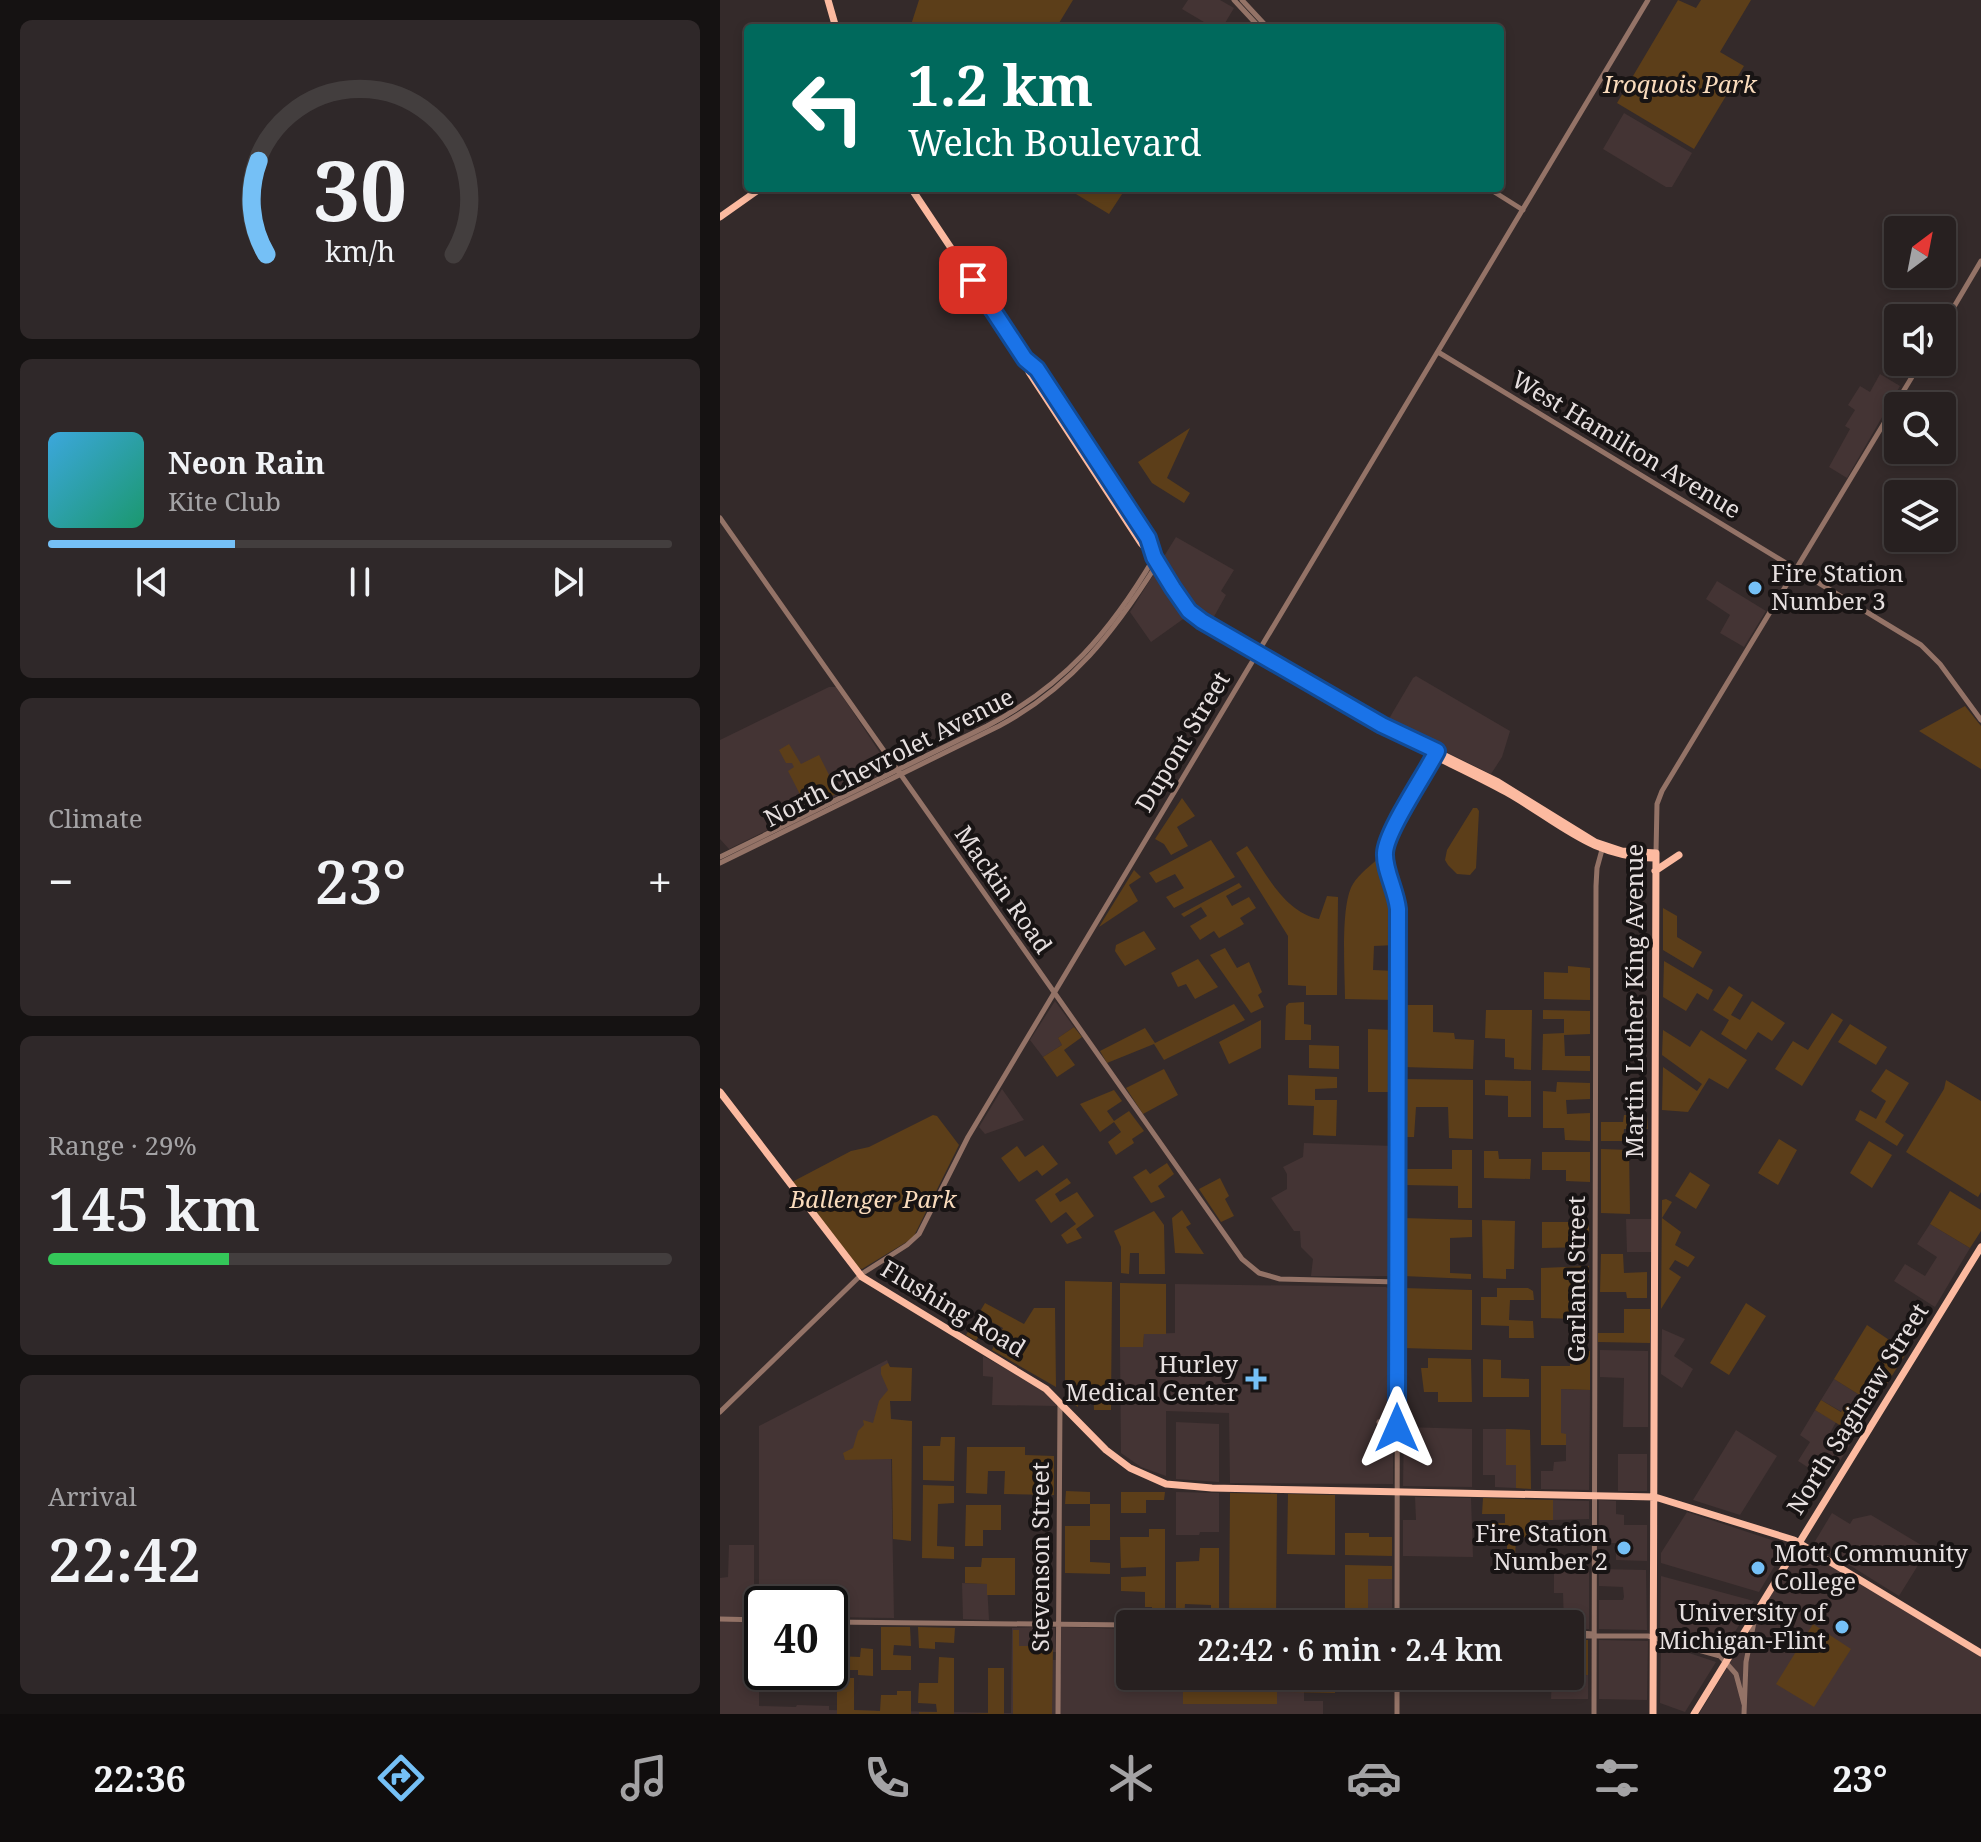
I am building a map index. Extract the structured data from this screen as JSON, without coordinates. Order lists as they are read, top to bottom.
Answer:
{
  "streets": {
    "main road": ["Martin Luther King Avenue", "Flushing Road", "North Saginaw Street"],
    "street": [
      "West Hamilton Avenue",
      "Dupont Street",
      "North Chevrolet Avenue",
      "Mackin Road",
      "Garland Street",
      "Stevenson Street"
    ]
  },
  "crossings": [
    ["West Hamilton Avenue", "Dupont Street"],
    ["West Hamilton Avenue", "Martin Luther King Avenue"],
    ["Dupont Street", "Mackin Road"],
    ["Dupont Street", "Flushing Road"],
    ["North Chevrolet Avenue", "Mackin Road"],
    ["Flushing Road", "Stevenson Street"]
  ],
  "parks": ["Iroquois Park", "Ballenger Park"],
  "places": {
    "other": [
      "Fire Station Number 3",
      "Fire Station Number 2",
      "Mott Community College",
      "University of Michigan-Flint"
    ],
    "health": ["Hurley Medical Center"]
  },
  "north": "top right",
  "page": {
    "turn": ["1.2 km", "Welch Boulevard"],
    "song": ["Neon Rain", "Kite Club"],
    "tile": [
      "Climate",
      ["Range · 29%", "145 km"],
      ["Arrival", "22:42"]
    ],
    "heat": ["−", "23°", "+"],
    "limit": "40",
    "trip": "22:42 · 6 min · 2.4 km",
    "tabs": ["22:36", "23°"],
    "gauge": ["30", "km/h"]
  }
}
